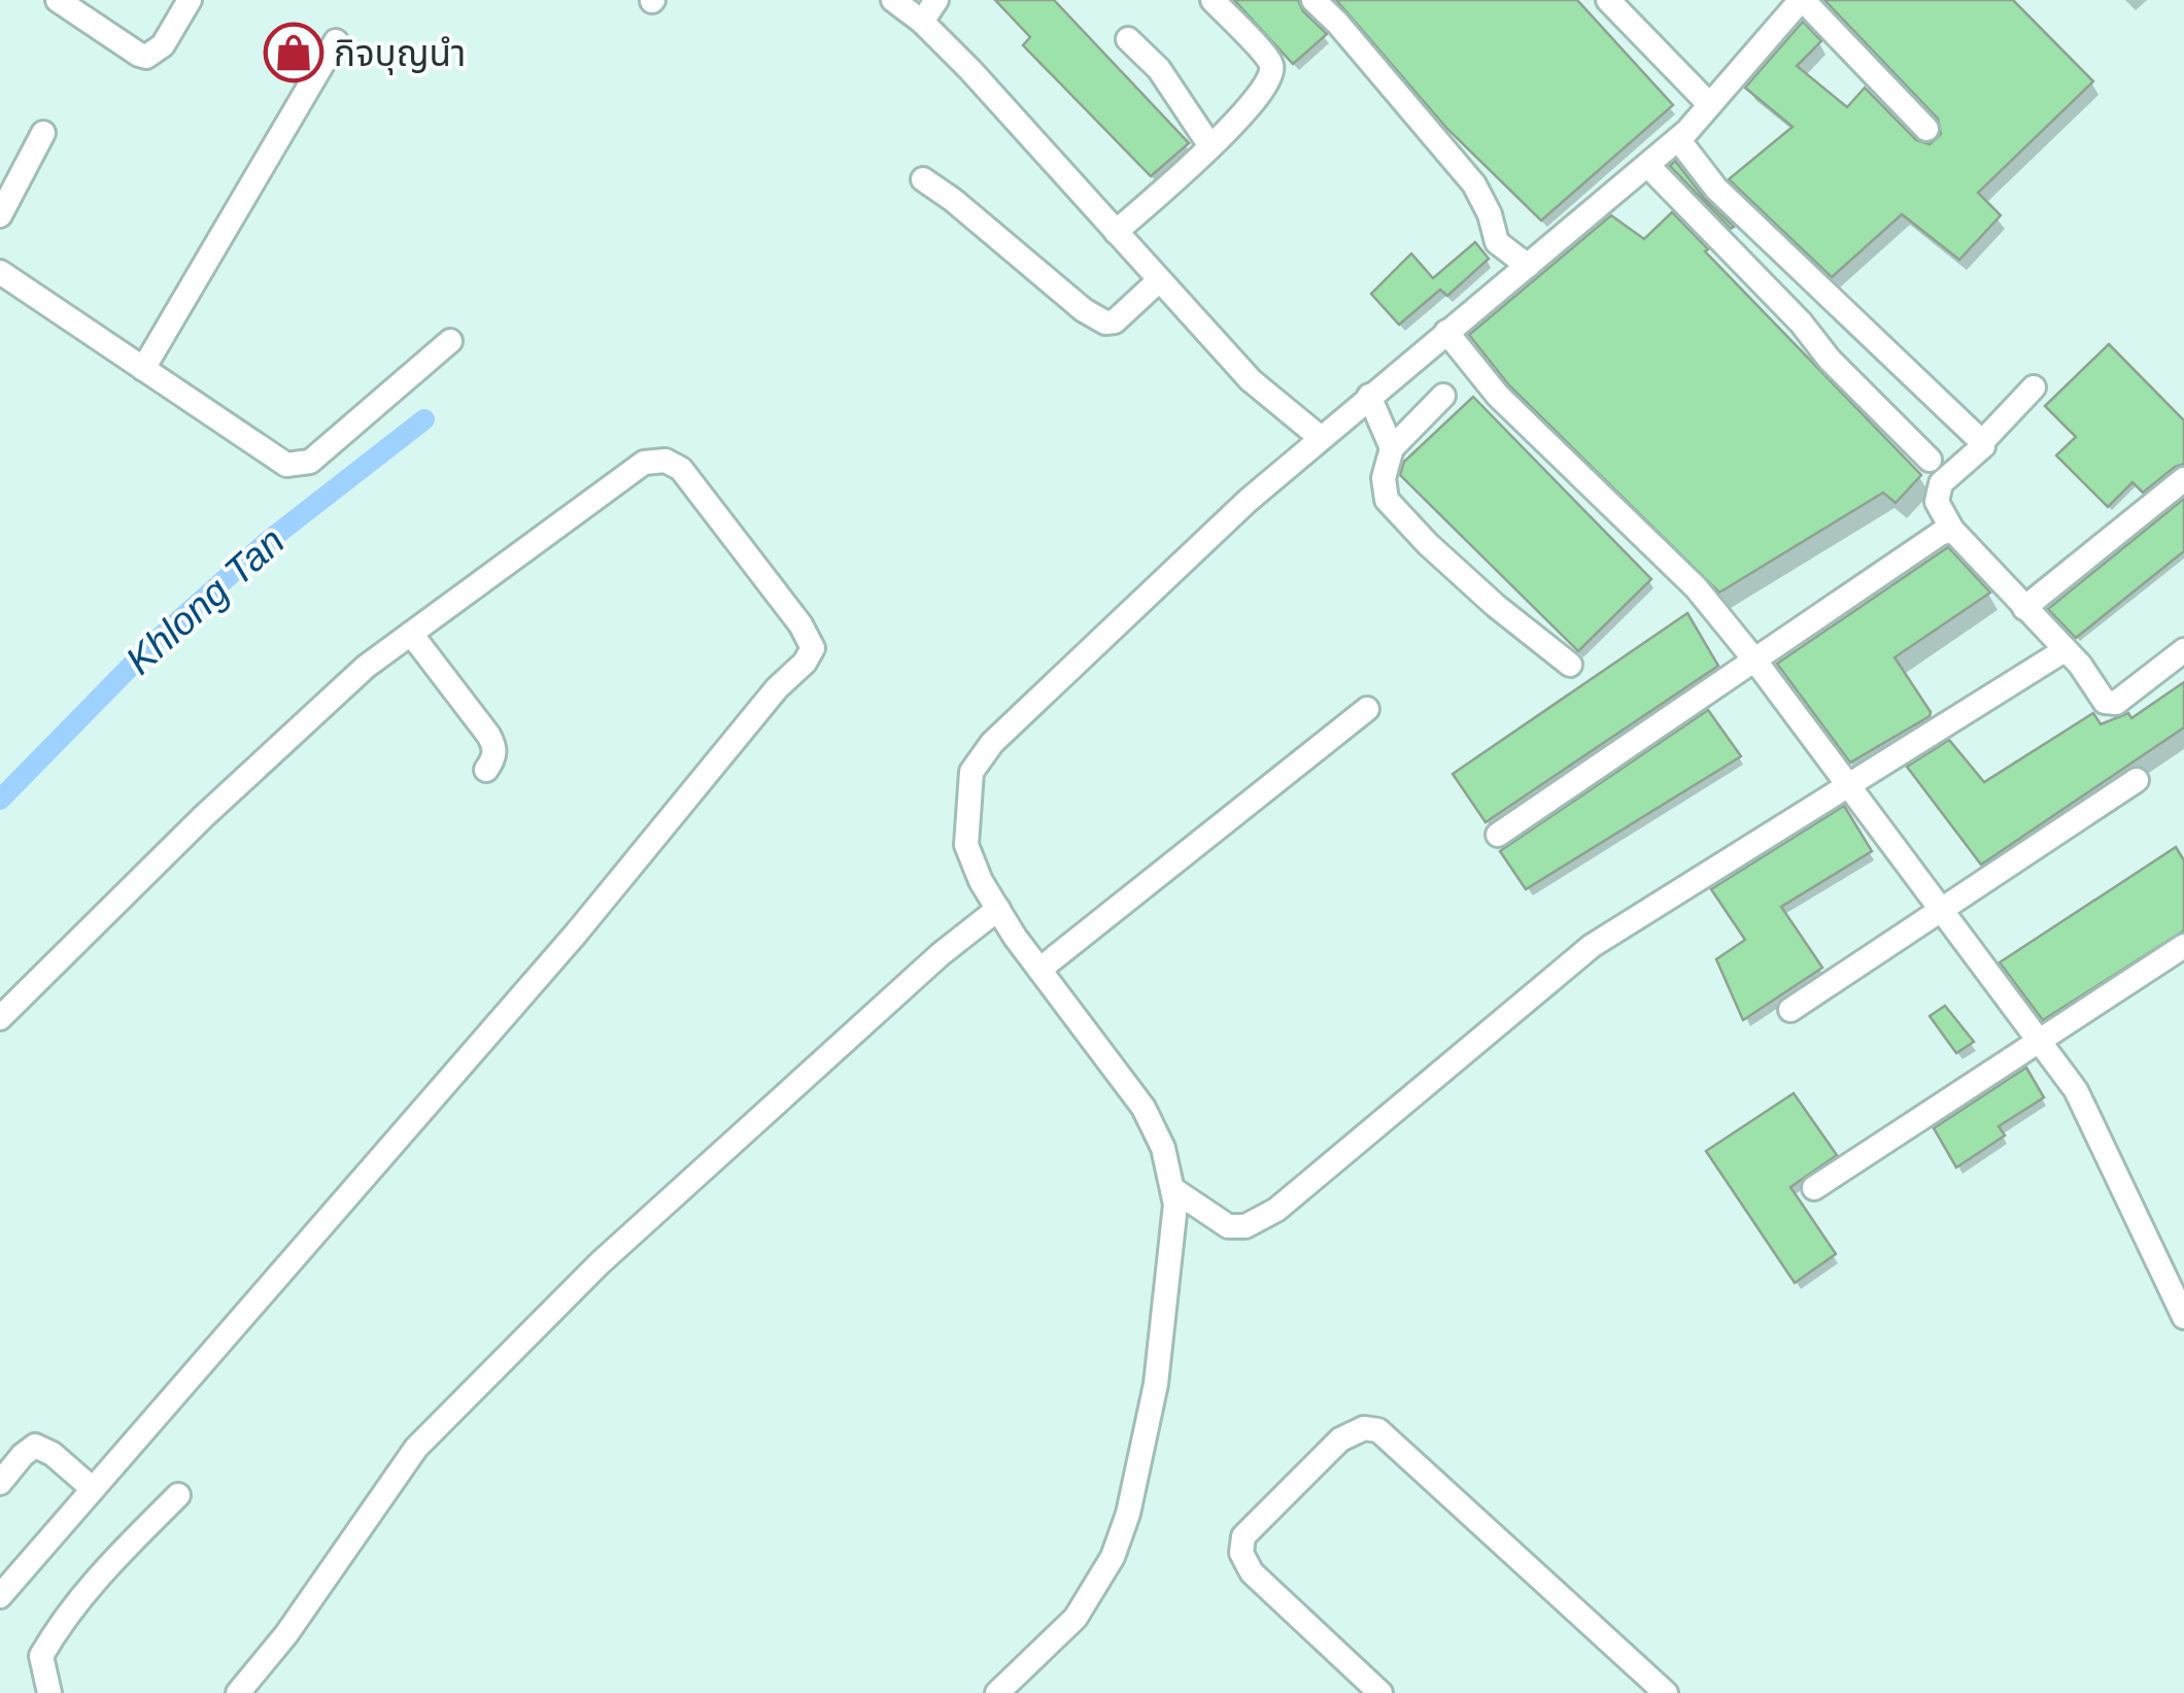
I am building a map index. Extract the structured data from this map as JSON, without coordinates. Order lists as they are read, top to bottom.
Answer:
{
  "water": ["Khlong Tan"],
  "places": {
    "shop": ["กิจบุญนำ"]
  }
}
